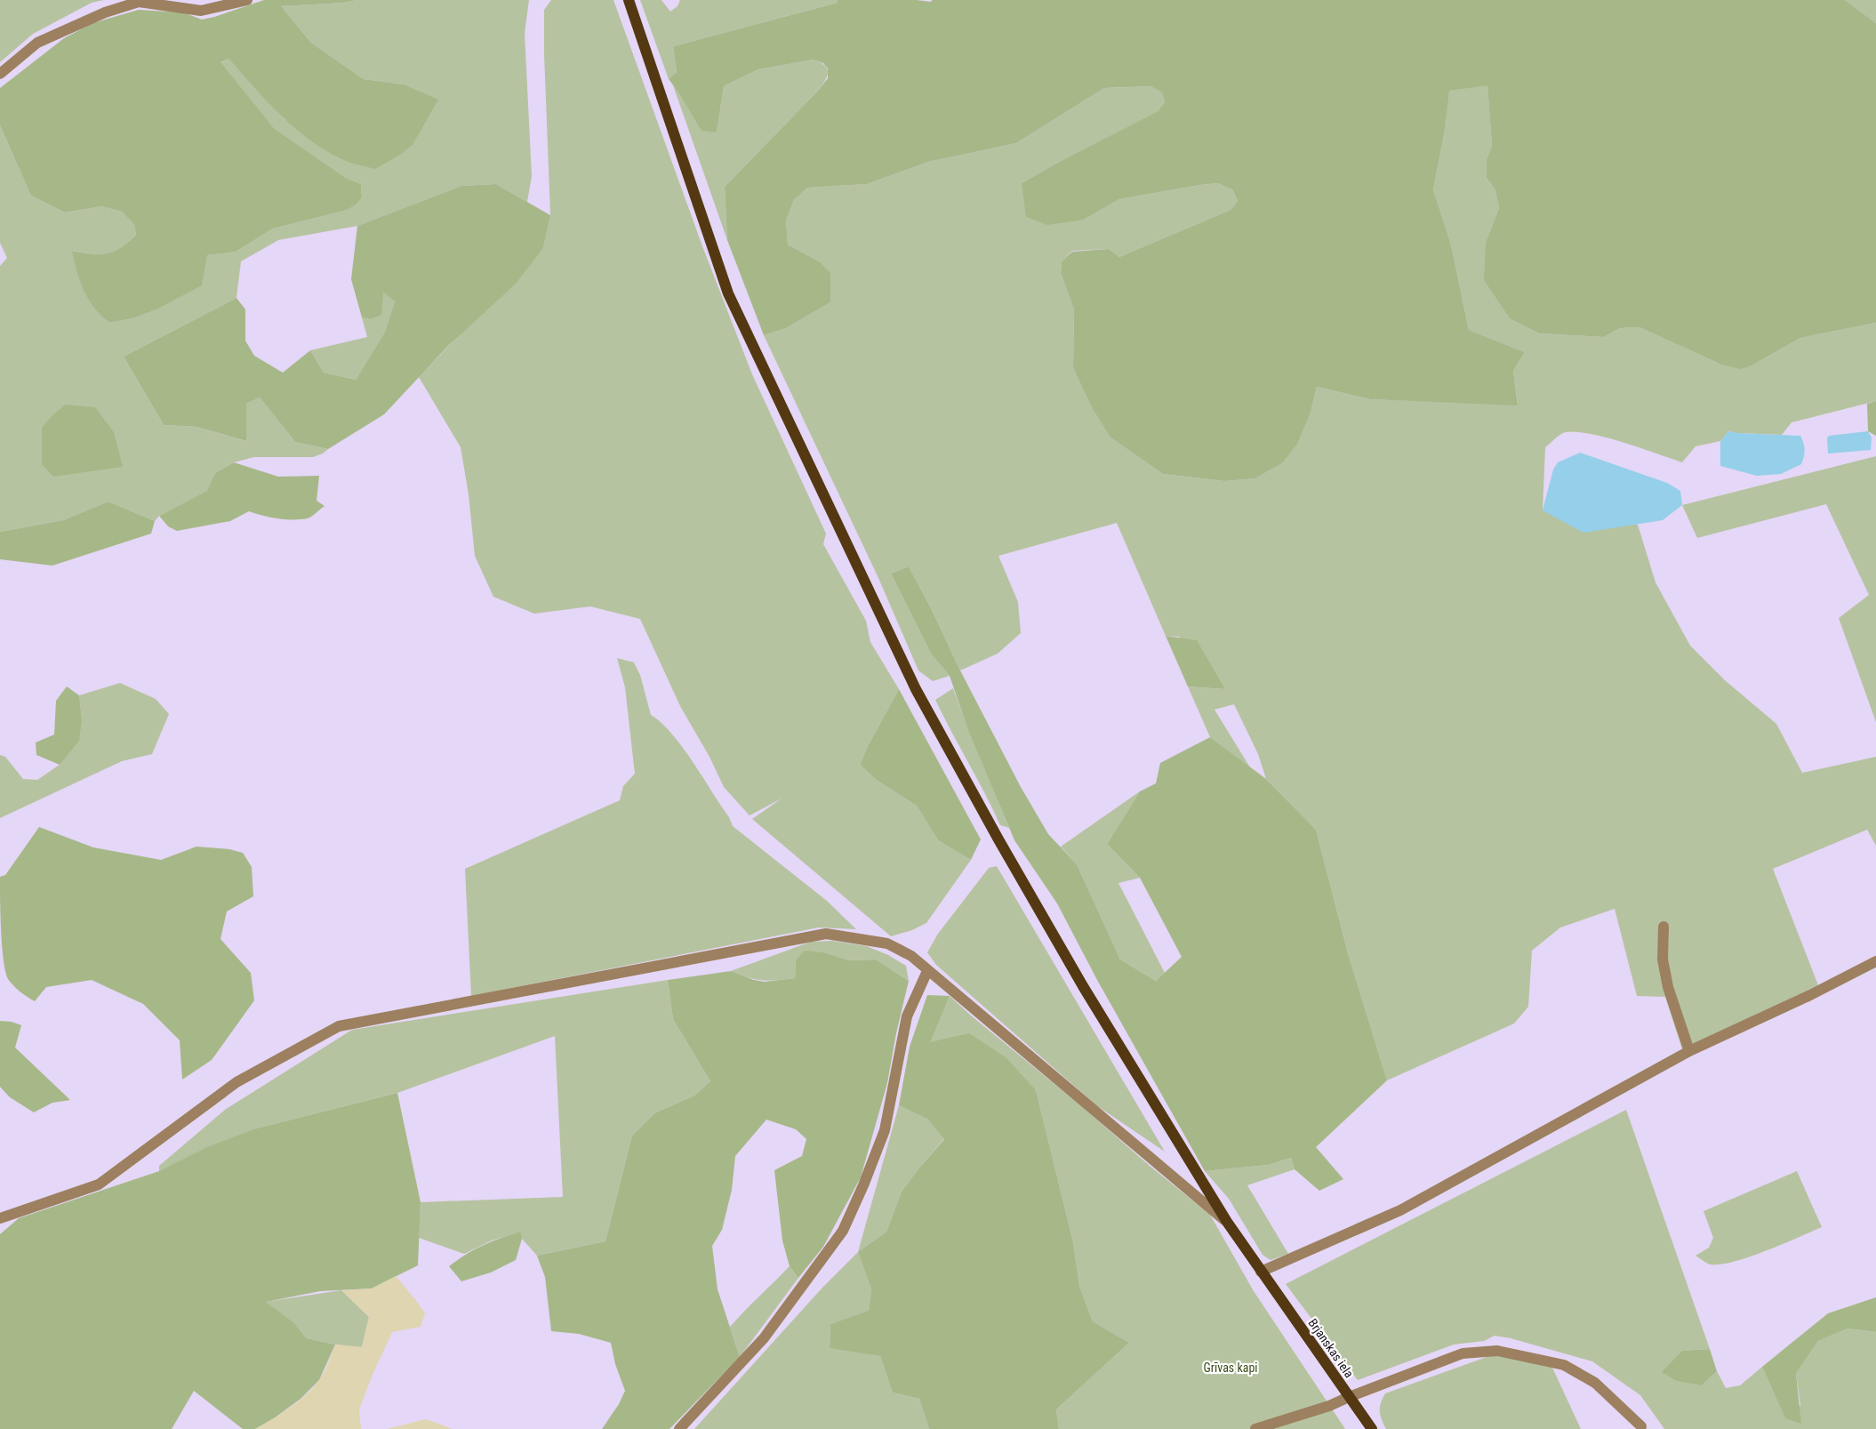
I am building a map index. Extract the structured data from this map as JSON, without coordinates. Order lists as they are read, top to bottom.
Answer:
{
  "streets": {
    "main road": ["Brjanskas iela"]
  },
  "parks": ["Grīvas kapi"]
}
